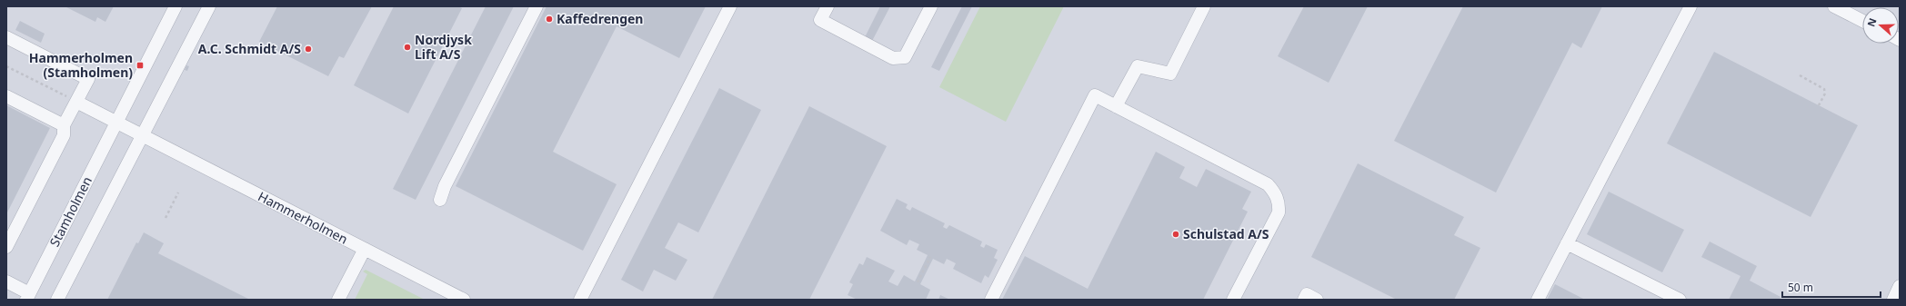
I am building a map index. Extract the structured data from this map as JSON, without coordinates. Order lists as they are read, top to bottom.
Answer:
{
  "streets": {
    "street": ["Stamholmen", "Hammerholmen"]
  },
  "places": {
    "other": [
      "Kaffedrengen",
      "Nordjysk Lift A/S",
      "A.C. Schmidt A/S",
      "Schulstad A/S"
    ],
    "transit": ["Hammerholmen (Stamholmen)"]
  },
  "scale_bar": "50 m",
  "north": "left"
}
